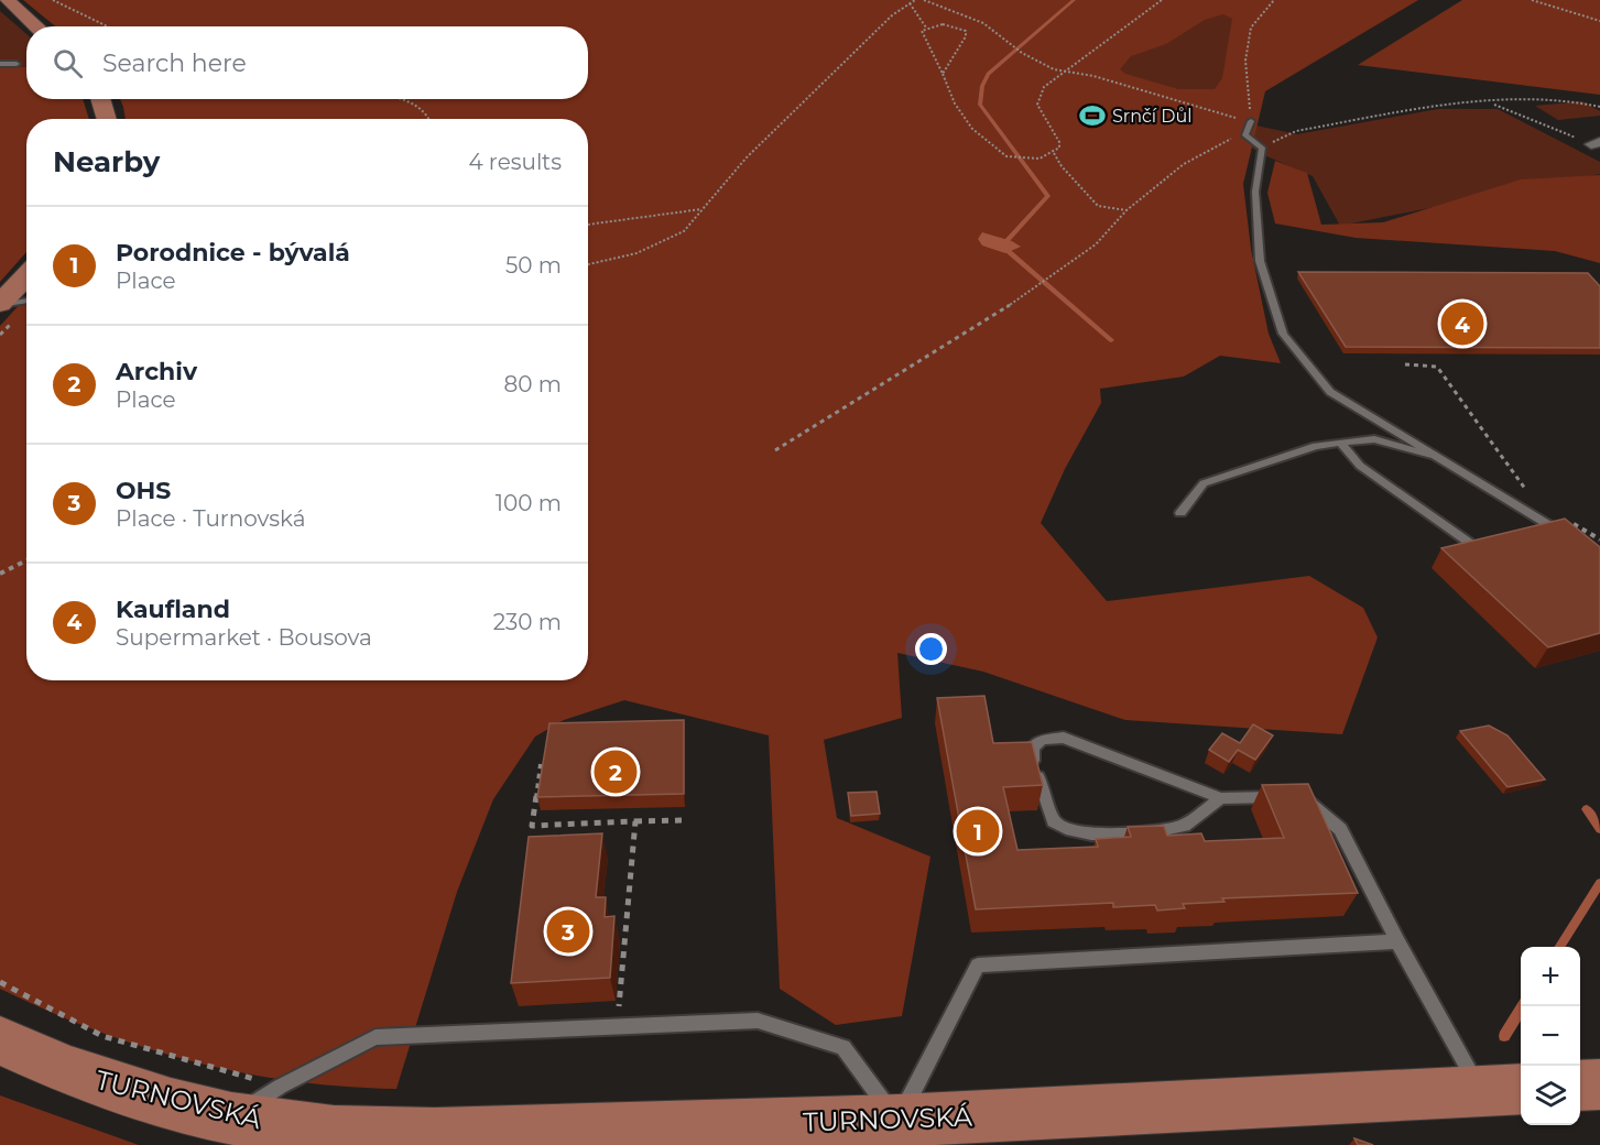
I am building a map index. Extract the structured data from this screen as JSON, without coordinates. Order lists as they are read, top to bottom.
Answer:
{
  "streets": {
    "main road": ["TURNOVSKÁ"]
  },
  "places": {
    "sports": ["Srnčí Důl"]
  },
  "page": {
    "search": "Search here",
    "heading": ["Nearby", "4 results"],
    "list": [
      {
        "mark": "1",
        "name": "Porodnice - bývalá",
        "note": "Place",
        "value": "50 m"
      },
      {
        "mark": "2",
        "name": "Archiv",
        "note": "Place",
        "value": "80 m"
      },
      {
        "mark": "3",
        "name": "OHS",
        "note": "Place · Turnovská",
        "value": "100 m"
      },
      {
        "mark": "4",
        "name": "Kaufland",
        "note": "Supermarket · Bousova",
        "value": "230 m"
      }
    ],
    "pins": [
      "4",
      "2",
      "1",
      "3"
    ],
    "map_buttons": ["+", "−"]
  }
}
